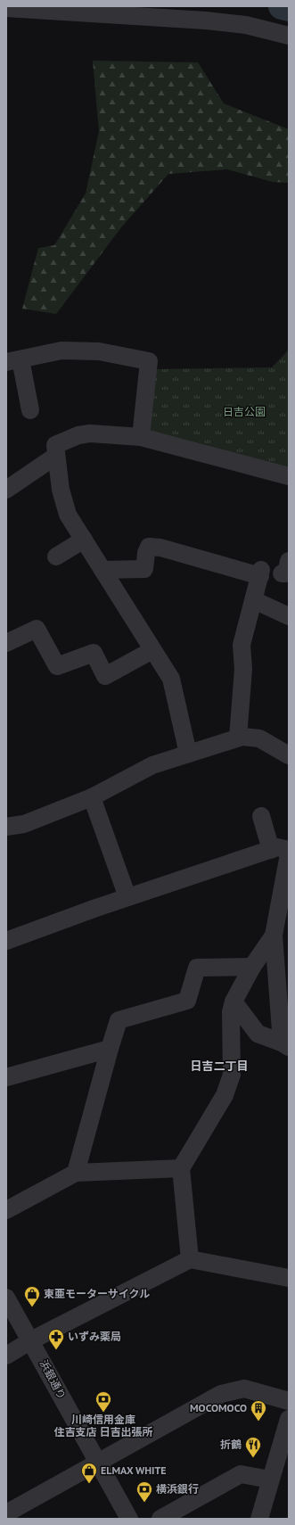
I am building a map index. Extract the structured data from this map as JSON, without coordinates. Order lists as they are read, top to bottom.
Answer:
{
  "streets": {
    "street": ["浜銀通り"]
  },
  "districts": ["日吉二丁目"],
  "parks": ["日吉公園"],
  "places": {
    "shop": ["東亜モーターサイクル", "ELMAX WHITE"],
    "pharmacy": ["いずみ薬局"],
    "bank": ["川崎信用金庫 住吉支店 日吉出張所", "横浜銀行"],
    "building": ["MOCOMOCO"],
    "restaurant": ["折鶴"]
  }
}
